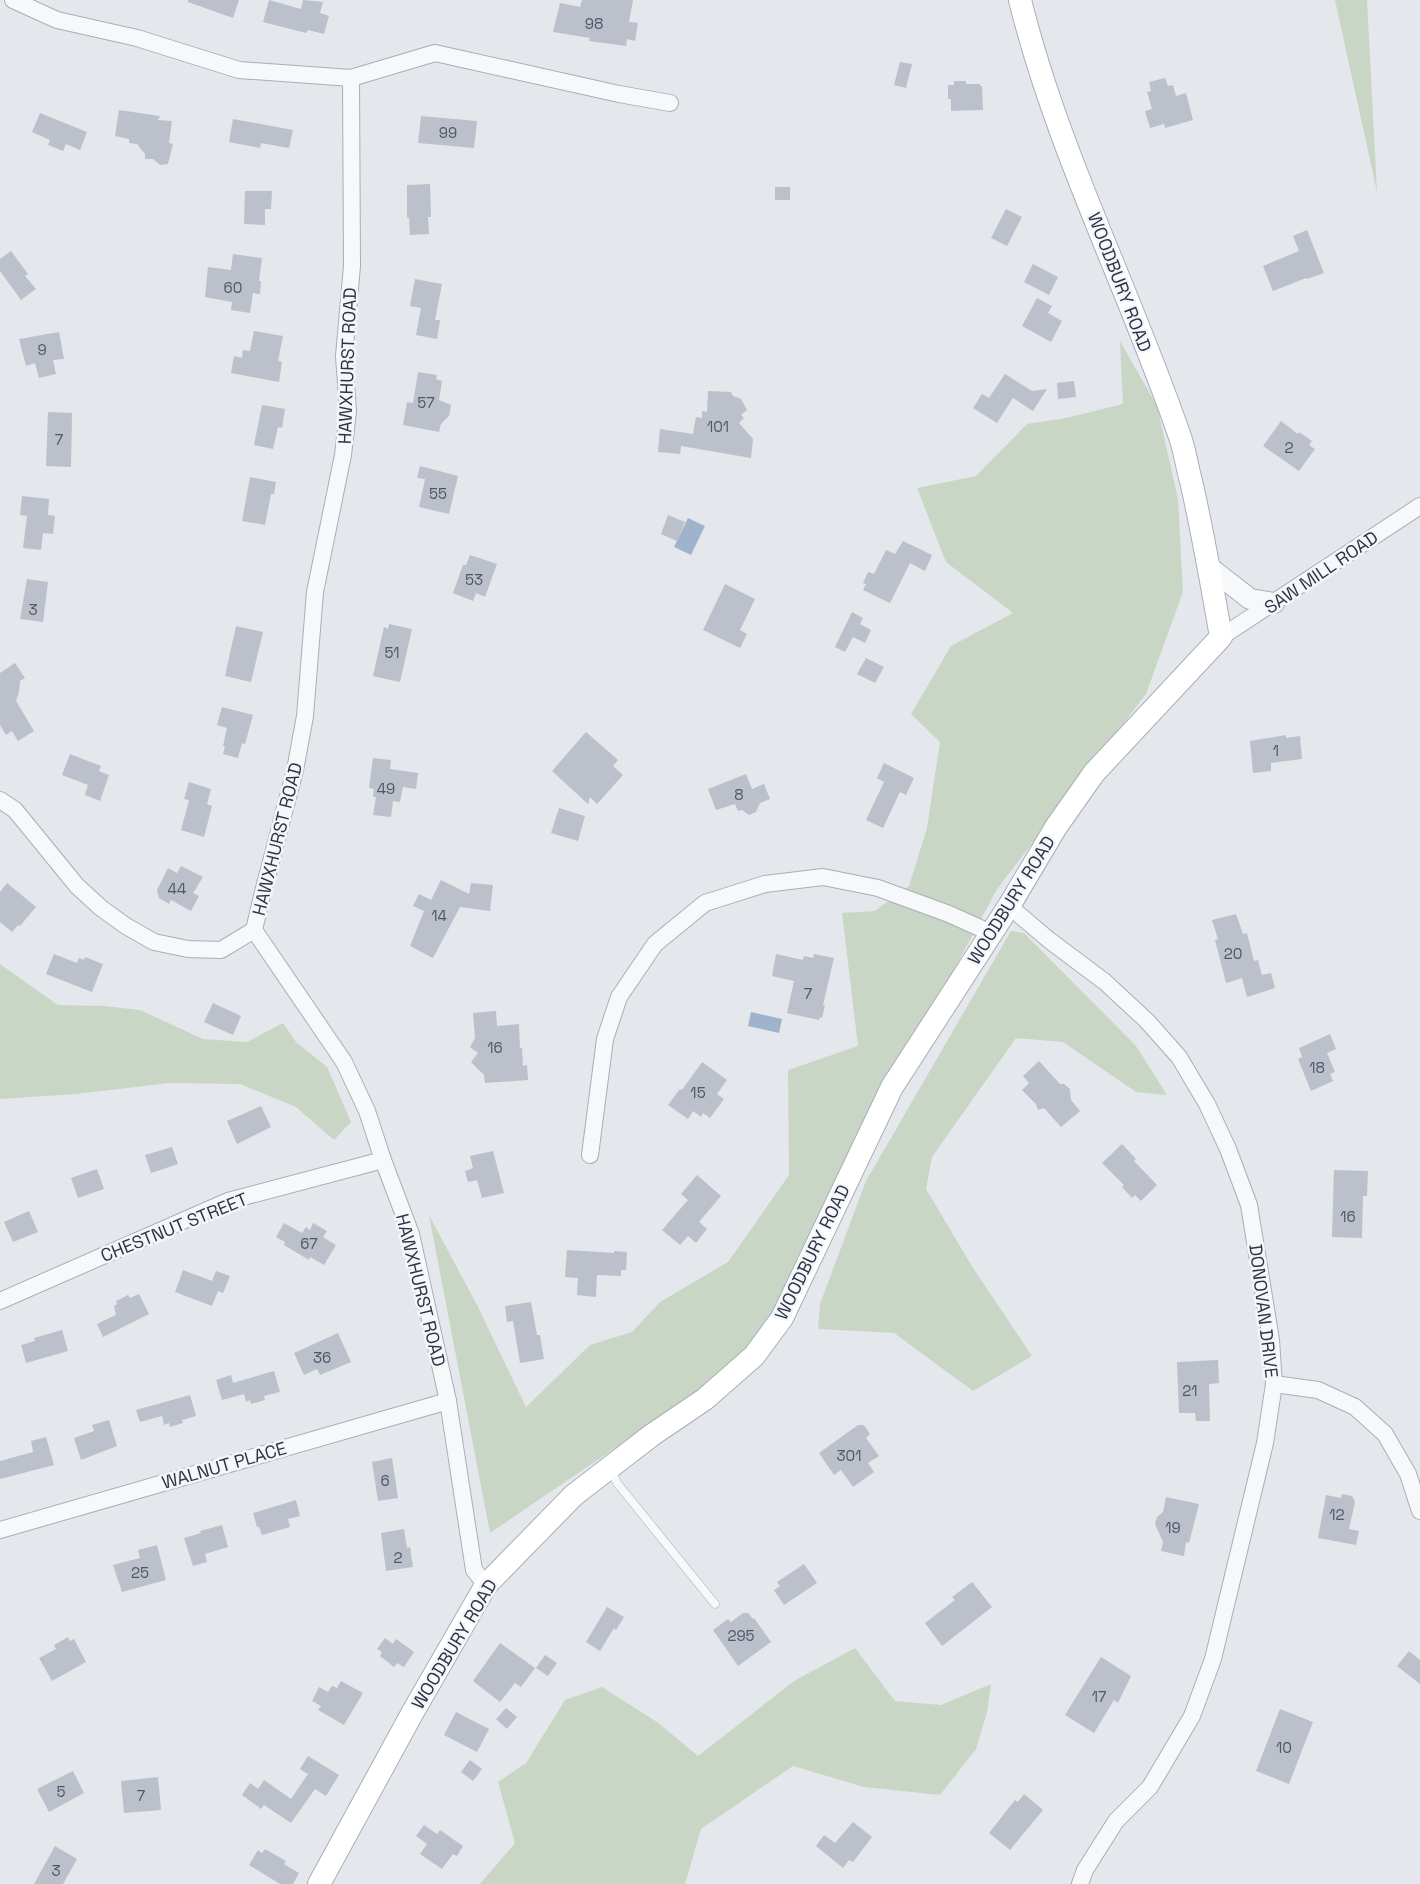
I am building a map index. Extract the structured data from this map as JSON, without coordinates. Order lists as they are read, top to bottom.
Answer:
{
  "streets": {
    "main road": ["WOODBURY ROAD"],
    "street": [
      "HAWXHURST ROAD",
      "SAW MILL ROAD",
      "CHESTNUT STREET",
      "DONOVAN DRIVE",
      "WALNUT PLACE"
    ]
  },
  "crossings": [
    ["WOODBURY ROAD", "HAWXHURST ROAD"],
    ["WOODBURY ROAD", "SAW MILL ROAD"],
    ["WOODBURY ROAD", "DONOVAN DRIVE"],
    ["HAWXHURST ROAD", "CHESTNUT STREET"],
    ["HAWXHURST ROAD", "WALNUT PLACE"]
  ],
  "house_numbers": [
    "98",
    "99",
    "60",
    "9",
    "57",
    "101",
    "7",
    "2",
    "55",
    "53",
    "3",
    "51",
    "1",
    "49",
    "8",
    "44",
    "14",
    "20",
    "7",
    "16",
    "18",
    "15",
    "16",
    "67",
    "36",
    "21",
    "301",
    "6",
    "12",
    "19",
    "2",
    "25",
    "295",
    "17",
    "10",
    "5",
    "7",
    "3"
  ]
}
